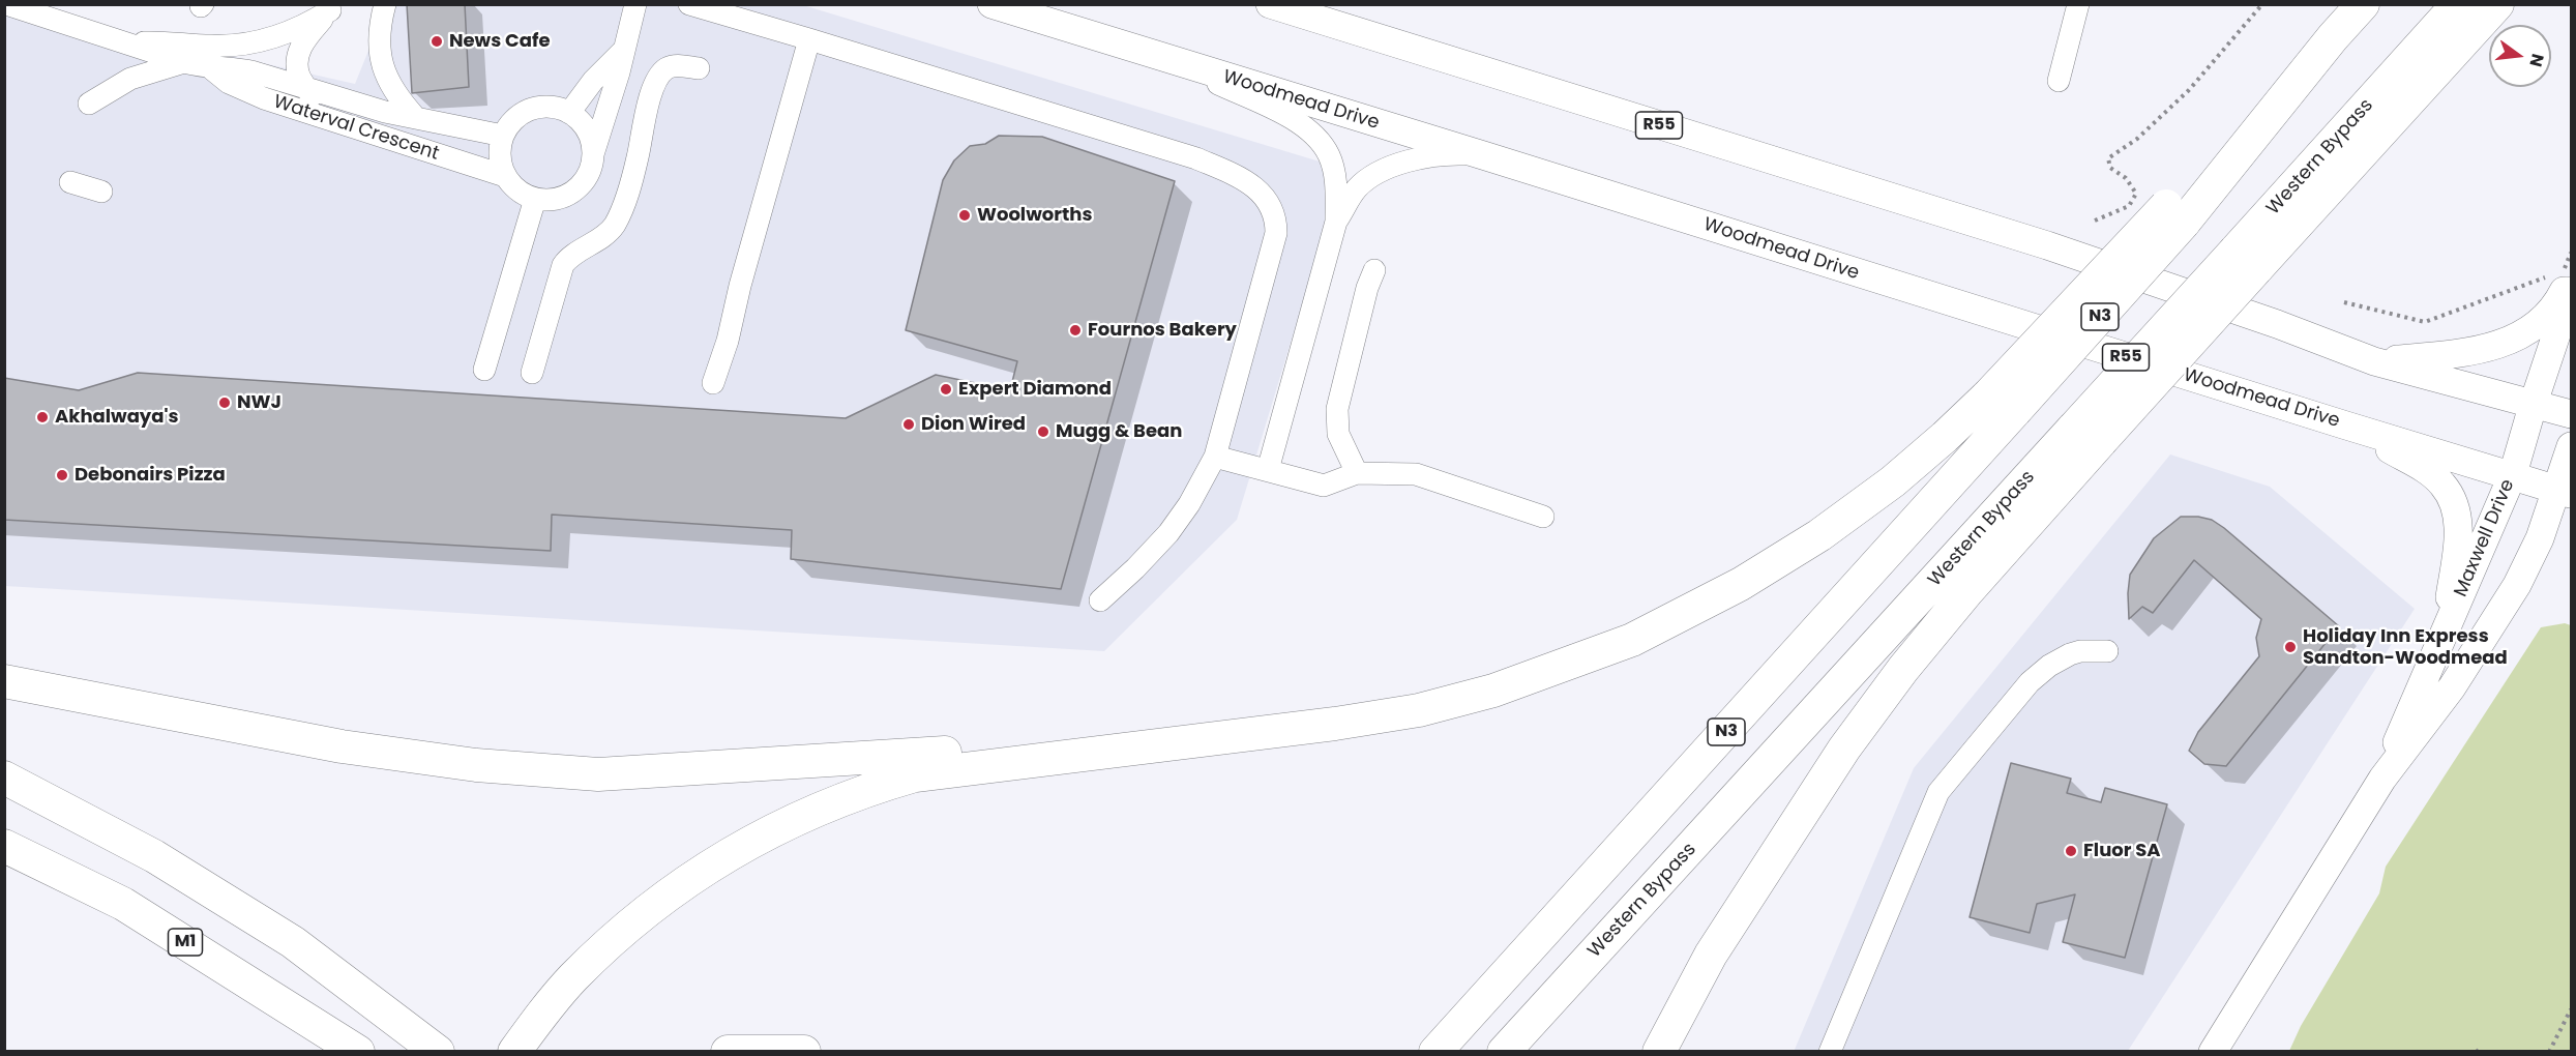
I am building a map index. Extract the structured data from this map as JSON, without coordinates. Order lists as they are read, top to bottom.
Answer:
{
  "streets": {
    "highway": ["Western Bypass", "N3", "M1"],
    "main road": ["Woodmead Drive", "R55", "Maxwell Drive"],
    "street": ["Waterval Crescent"]
  },
  "crossings": [
    ["Woodmead Drive", "Maxwell Drive"],
    ["R55", "Maxwell Drive"]
  ],
  "places": [
    "News Cafe",
    "Woolworths",
    "Fournos Bakery",
    "Expert Diamond",
    "NWJ",
    "Akhalwaya's",
    "Dion Wired",
    "Mugg & Bean",
    "Debonairs Pizza",
    "Holiday Inn Express Sandton-Woodmead",
    "Fluor SA"
  ],
  "north": "right"
}
